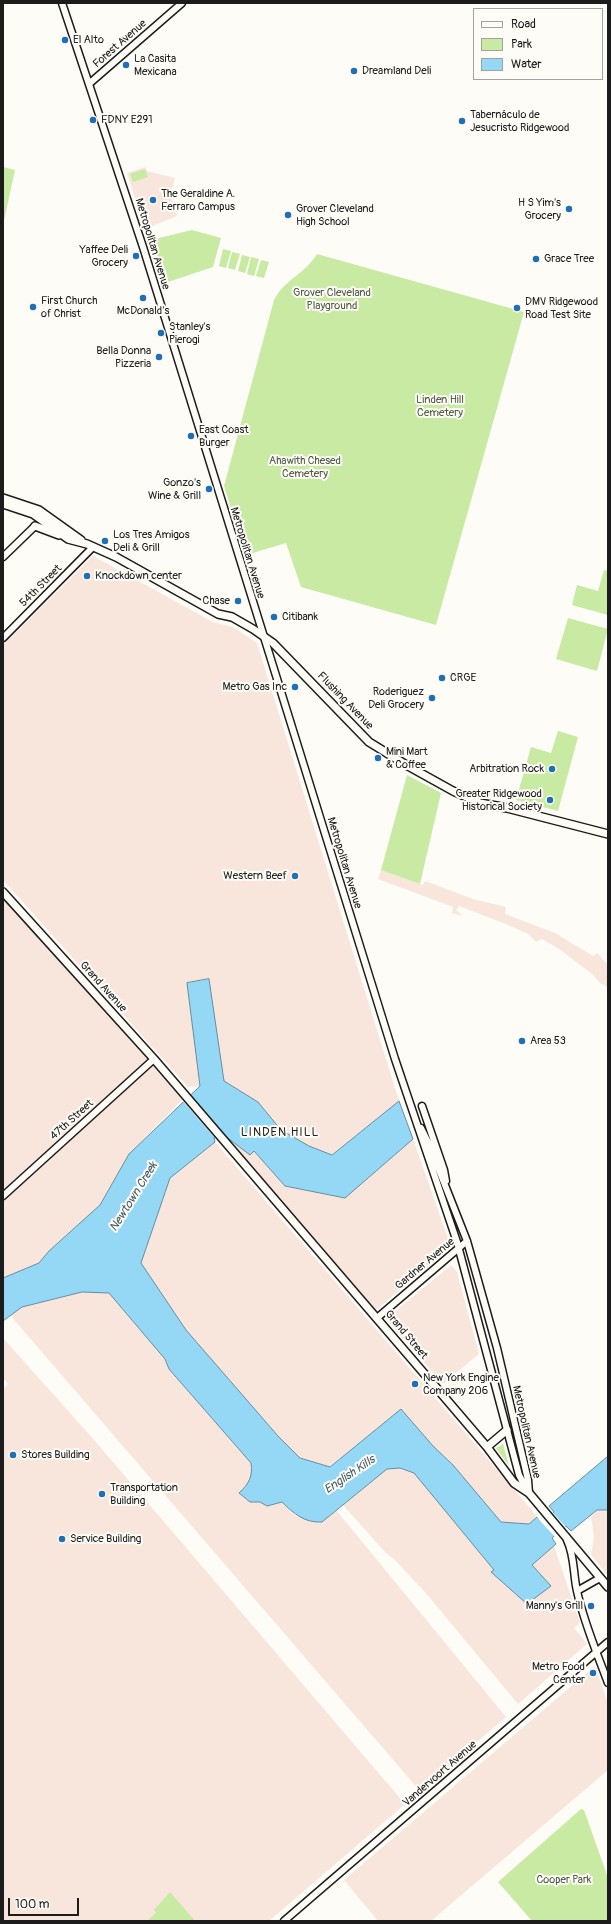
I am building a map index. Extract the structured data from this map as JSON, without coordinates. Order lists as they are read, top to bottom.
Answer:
{
  "streets": {
    "main road": [
      "Forest Avenue",
      "Metropolitan Avenue",
      "54th Street",
      "Flushing Avenue",
      "Grand Avenue",
      "47th Street",
      "Gardner Avenue",
      "Grand Street",
      "Vandervoort Avenue"
    ]
  },
  "crossings": [
    ["Forest Avenue", "Metropolitan Avenue"],
    ["Metropolitan Avenue", "Flushing Avenue"],
    ["Metropolitan Avenue", "Gardner Avenue"],
    ["Metropolitan Avenue", "Grand Street"],
    ["54th Street", "Flushing Avenue"],
    ["Grand Avenue", "47th Street"],
    ["Grand Avenue", "Grand Street"],
    ["Gardner Avenue", "Grand Street"]
  ],
  "districts": ["LINDEN HILL"],
  "water": ["Newtown Creek", "English Kills"],
  "parks": [
    "Grover Cleveland Playground",
    "Linden Hill Cemetery",
    "Ahawith Chesed Cemetery",
    "Cooper Park"
  ],
  "places": [
    "El Alto",
    "La Casita Mexicana",
    "Dreamland Deli",
    "FDNY E291",
    "Tabernáculo de Jesucristo Ridgewood",
    "The Geraldine A. Ferraro Campus",
    "H S Yim's Grocery",
    "Grover Cleveland High School",
    "Yaffee Deli Grocery",
    "Grace Tree",
    "McDonald's",
    "First Church of Christ",
    "DMV Ridgewood Road Test Site",
    "Stanley's Pierogi",
    "Bella Donna Pizzeria",
    "East Coast Burger",
    "Gonzo's Wine & Grill",
    "Los Tres Amigos Deli & Grill",
    "Knockdown center",
    "Chase",
    "Citibank",
    "CRGE",
    "Metro Gas Inc",
    "Roderiguez Deli Grocery",
    "Mini Mart & Coffee",
    "Arbitration Rock",
    "Greater Ridgewood Historical Society",
    "Western Beef",
    "Area 53",
    "New York Engine Company 206",
    "Stores Building",
    "Transportation Building",
    "Service Building",
    "Manny's Grill",
    "Metro Food Center"
  ],
  "legend": ["Road", "Park", "Water"],
  "scale_bar": "100 m"
}
